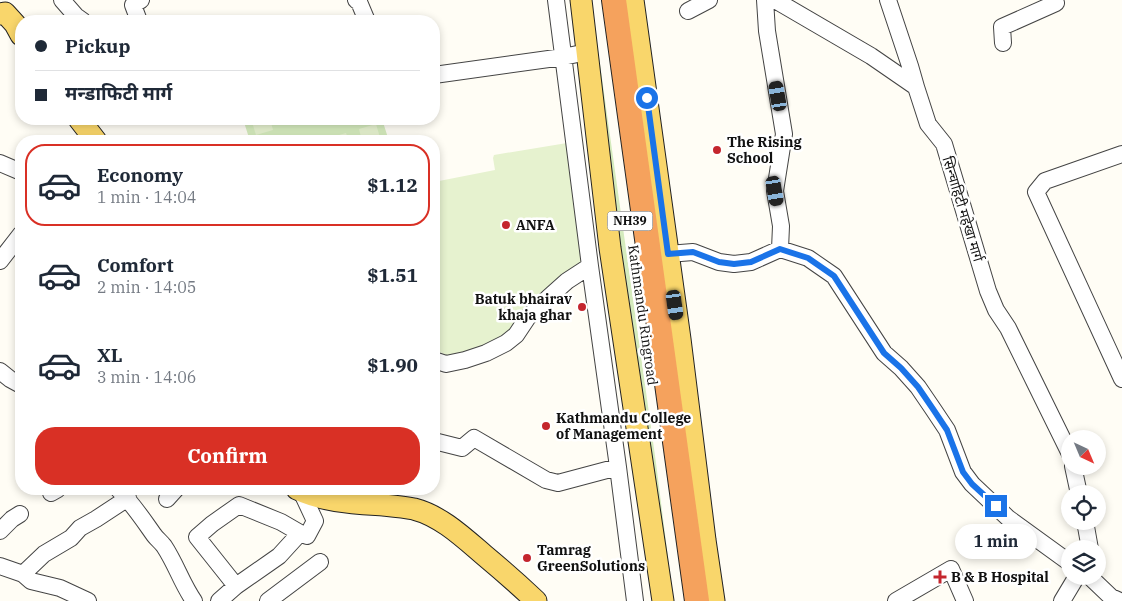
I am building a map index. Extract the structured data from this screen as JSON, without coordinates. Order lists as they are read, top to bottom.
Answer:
{
  "streets": {
    "highway": ["NH39", "Kathmandu Ringroad"],
    "street": ["सिन्चाहिटी महेखा मार्ग"]
  },
  "places": {
    "other": [
      "The Rising School",
      "ANFA",
      "Batuk bhairav khaja ghar",
      "Kathmandu College of Management",
      "Tamrag GreenSolutions"
    ],
    "health": ["B & B Hospital"]
  },
  "north": "bottom right",
  "page": {
    "banner": ["Pickup", "मन्डाफिटी मार्ग"],
    "list": [
      {
        "name": "Economy",
        "note": "1 min · 14:04",
        "value": "$1.12"
      },
      {
        "name": "Comfort",
        "note": "2 min · 14:05",
        "value": "$1.51"
      },
      {
        "name": "XL",
        "note": "3 min · 14:06",
        "value": "$1.90"
      }
    ],
    "buttons": "Confirm",
    "bubble": "1 min"
  }
}
